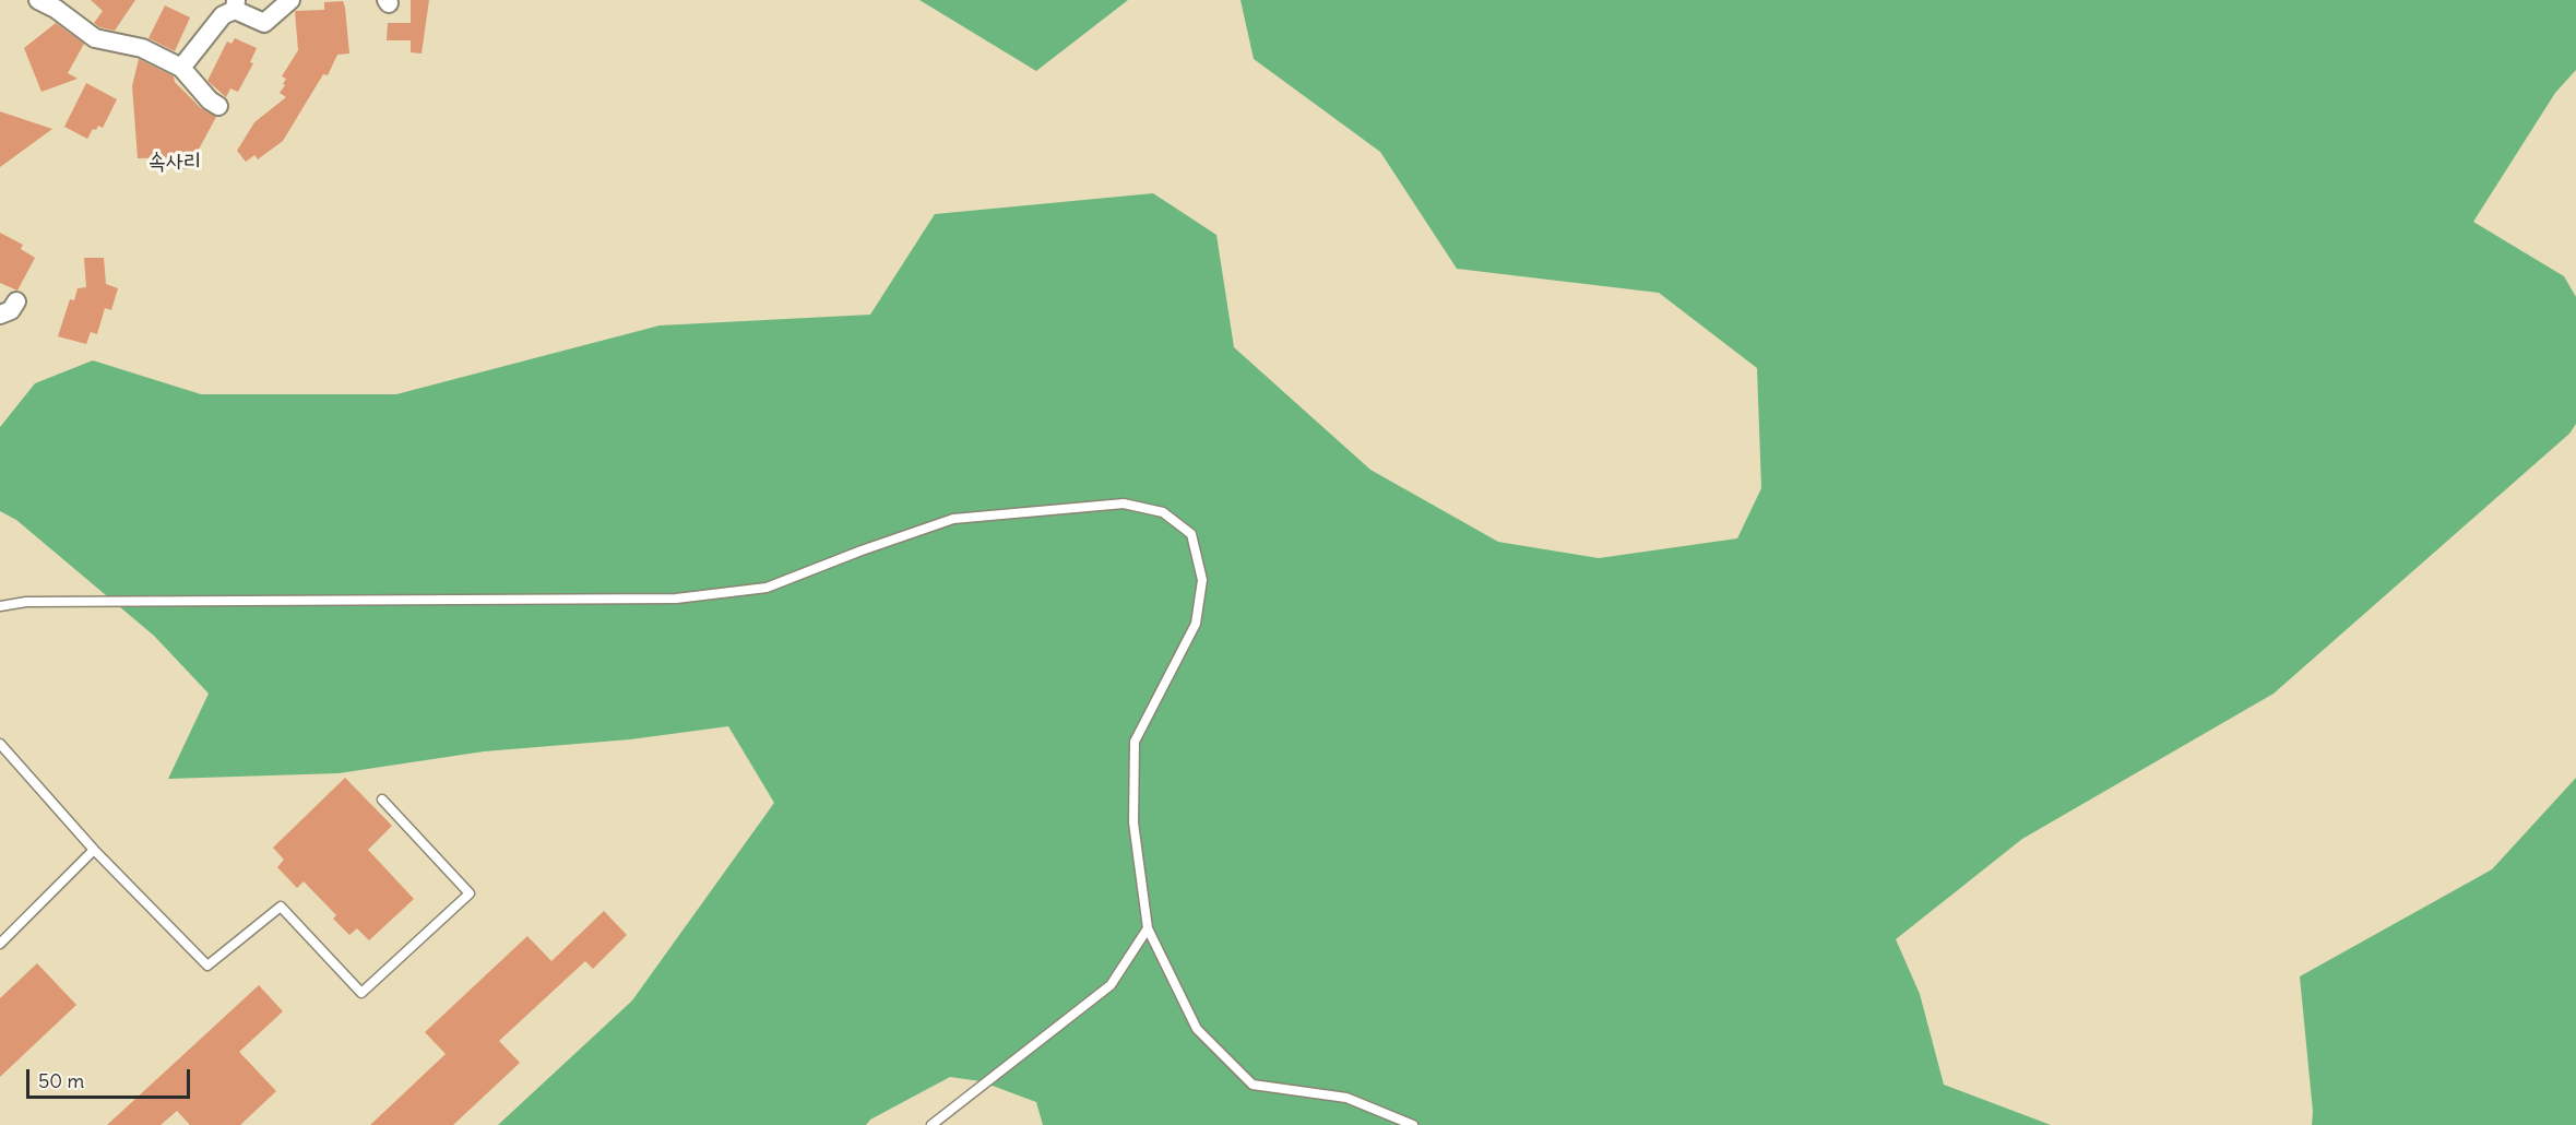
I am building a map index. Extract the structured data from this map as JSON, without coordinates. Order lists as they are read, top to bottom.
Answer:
{
  "districts": ["속사리"],
  "scale_bar": "50 m"
}
